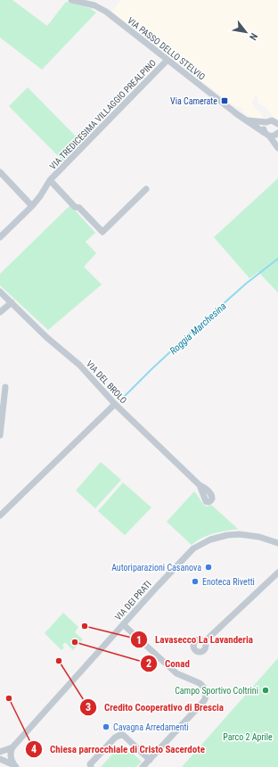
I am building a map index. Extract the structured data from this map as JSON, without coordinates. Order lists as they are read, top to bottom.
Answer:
{
  "streets": {
    "street": [
      "VIA PASSO DELLO STELVIO",
      "VIA TREDICESIMA VILLAGGIO PREALPINO",
      "VIA DEL BROLO",
      "VIA DEI PRATI"
    ]
  },
  "crossings": [
    ["VIA PASSO DELLO STELVIO", "VIA TREDICESIMA VILLAGGIO PREALPINO"]
  ],
  "water": ["Roggia Marchesina"],
  "parks": ["Parco 2 Aprile"],
  "places": {
    "transit": ["Via Camerate"],
    "other": [
      "Autoriparazioni Casanova",
      "Enoteca Rivetti",
      "Lavasecco La Lavanderia",
      "Conad",
      "Credito Cooperativo di Brescia",
      "Campo Sportivo Coltrini",
      "Chiesa parrocchiale di Cristo Sacerdote",
      "Cavagna Arredamenti"
    ]
  },
  "north": "bottom right"
}
